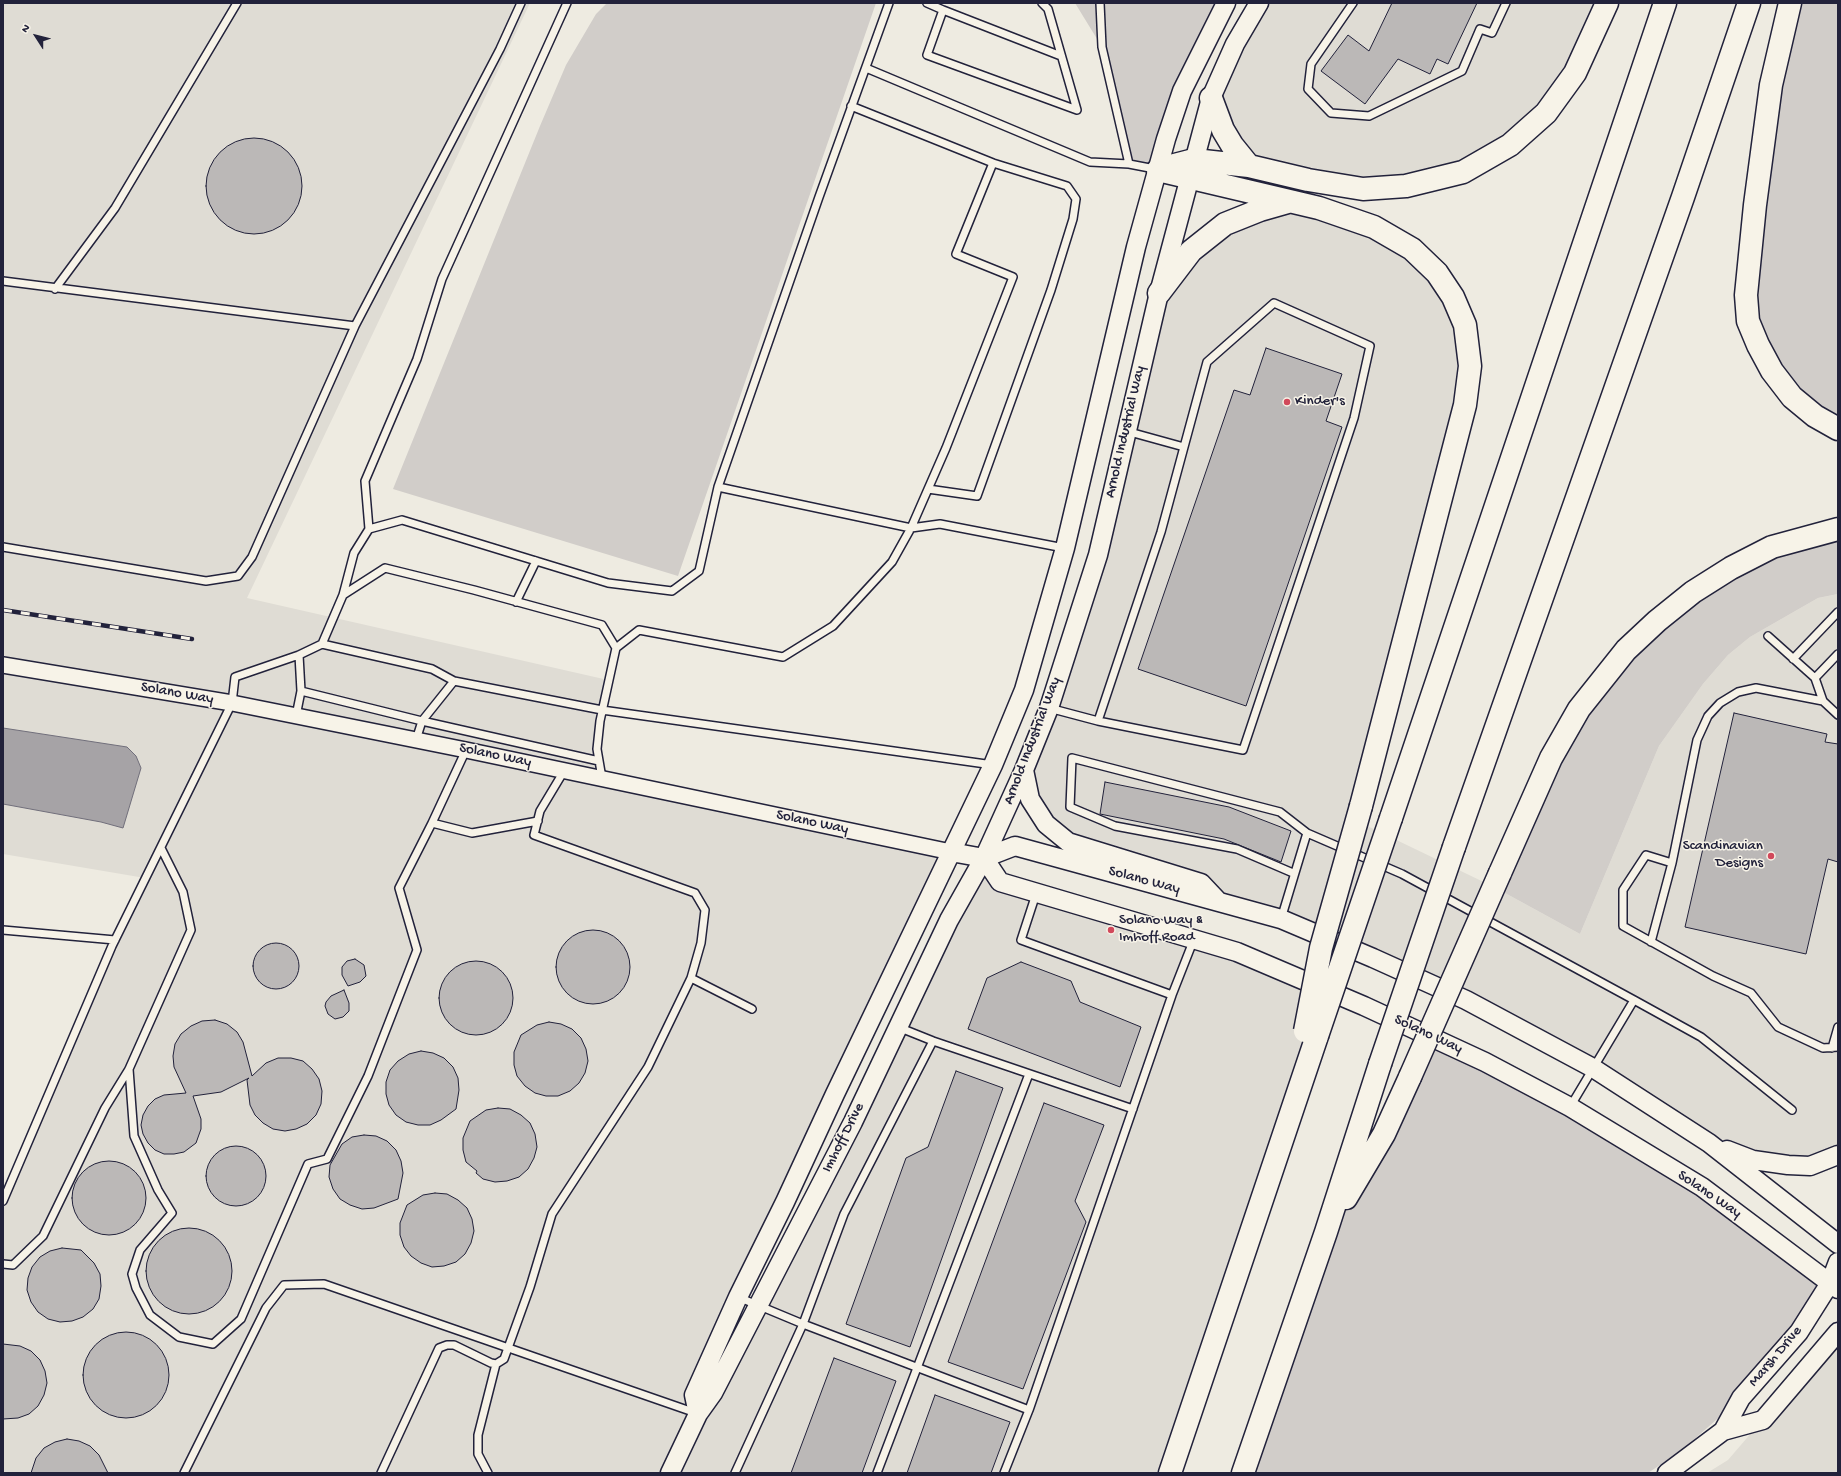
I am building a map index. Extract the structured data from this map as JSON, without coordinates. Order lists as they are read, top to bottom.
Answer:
{
  "streets": {
    "street": [
      "Arnold Industrial Way",
      "Solano Way",
      "Imhoff Drive",
      "Marsh Drive"
    ]
  },
  "crossings": [
    ["Arnold Industrial Way", "Solano Way"],
    ["Arnold Industrial Way", "Imhoff Drive"],
    ["Solano Way", "Imhoff Drive"],
    ["Solano Way", "Marsh Drive"]
  ],
  "places": ["Kinder's", "Scandinavian Designs", "Solano Way & Imhoff Road"],
  "north": "top left"
}
